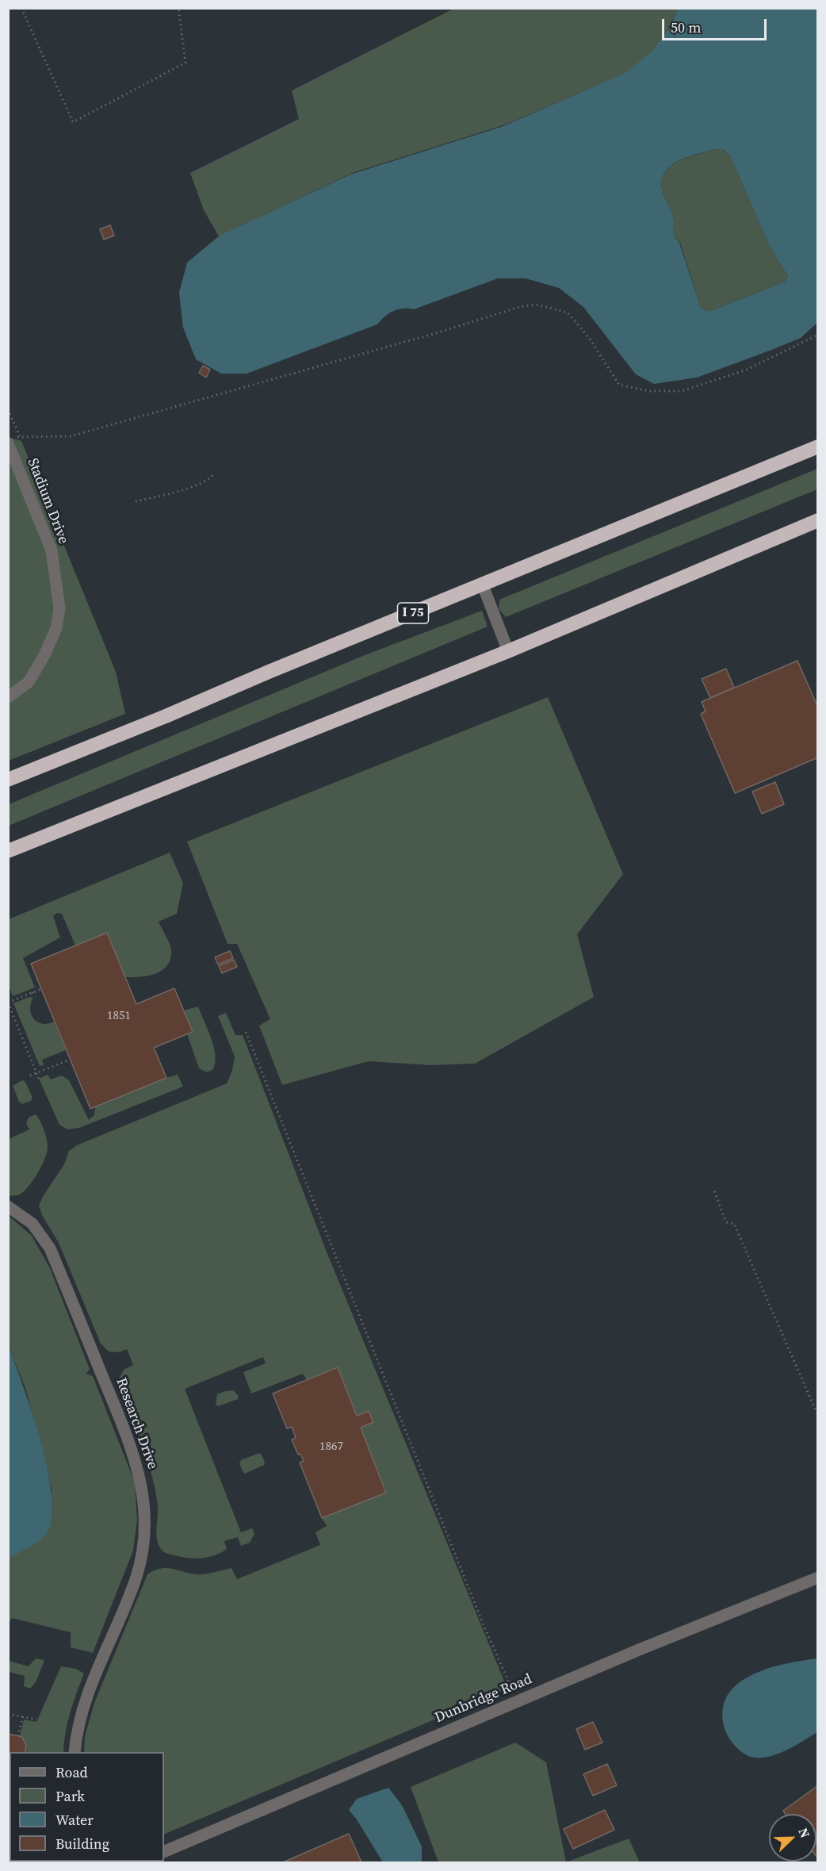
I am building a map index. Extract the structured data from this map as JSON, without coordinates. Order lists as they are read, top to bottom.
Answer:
{
  "streets": {
    "highway": ["I 75"],
    "street": ["Stadium Drive", "Research Drive", "Dunbridge Road"]
  },
  "house_numbers": ["1851", "1867"],
  "legend": [
    "Road",
    "Park",
    "Water",
    "Building"
  ],
  "scale_bar": "50 m",
  "north": "top right"
}
